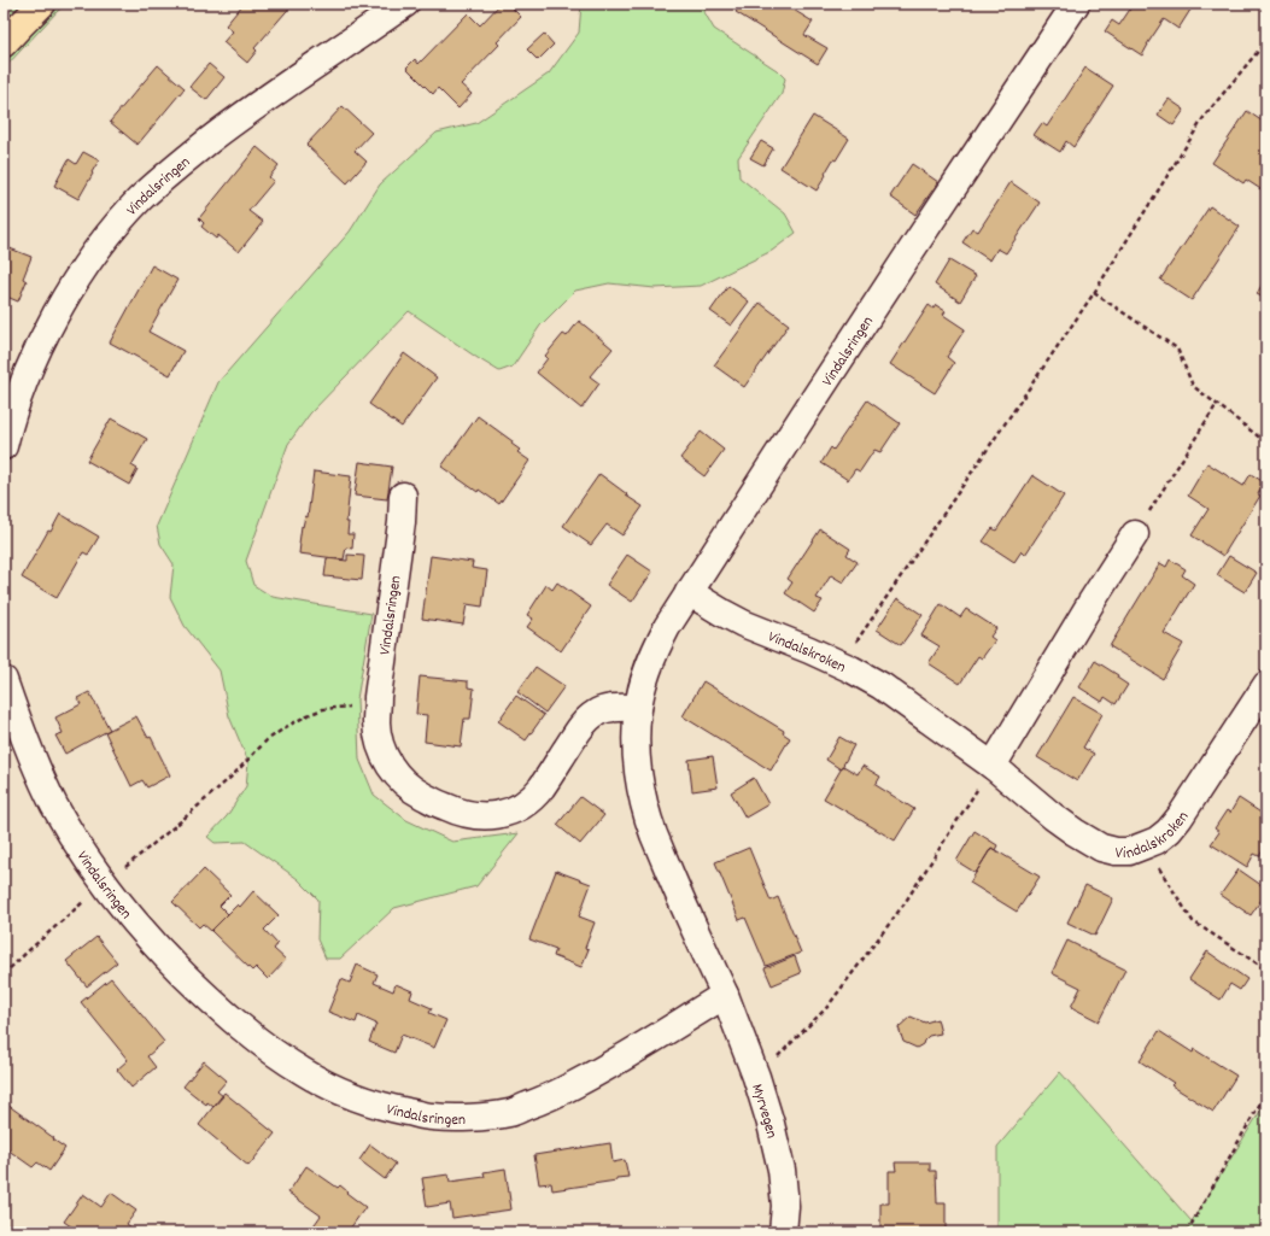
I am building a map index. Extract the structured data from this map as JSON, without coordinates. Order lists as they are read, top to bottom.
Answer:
{
  "streets": {
    "street": ["Vindalsringen", "Vindalskroken", "Myrvegen"]
  },
  "crossings": [
    ["Vindalsringen", "Vindalskroken"],
    ["Vindalsringen", "Myrvegen"]
  ]
}
